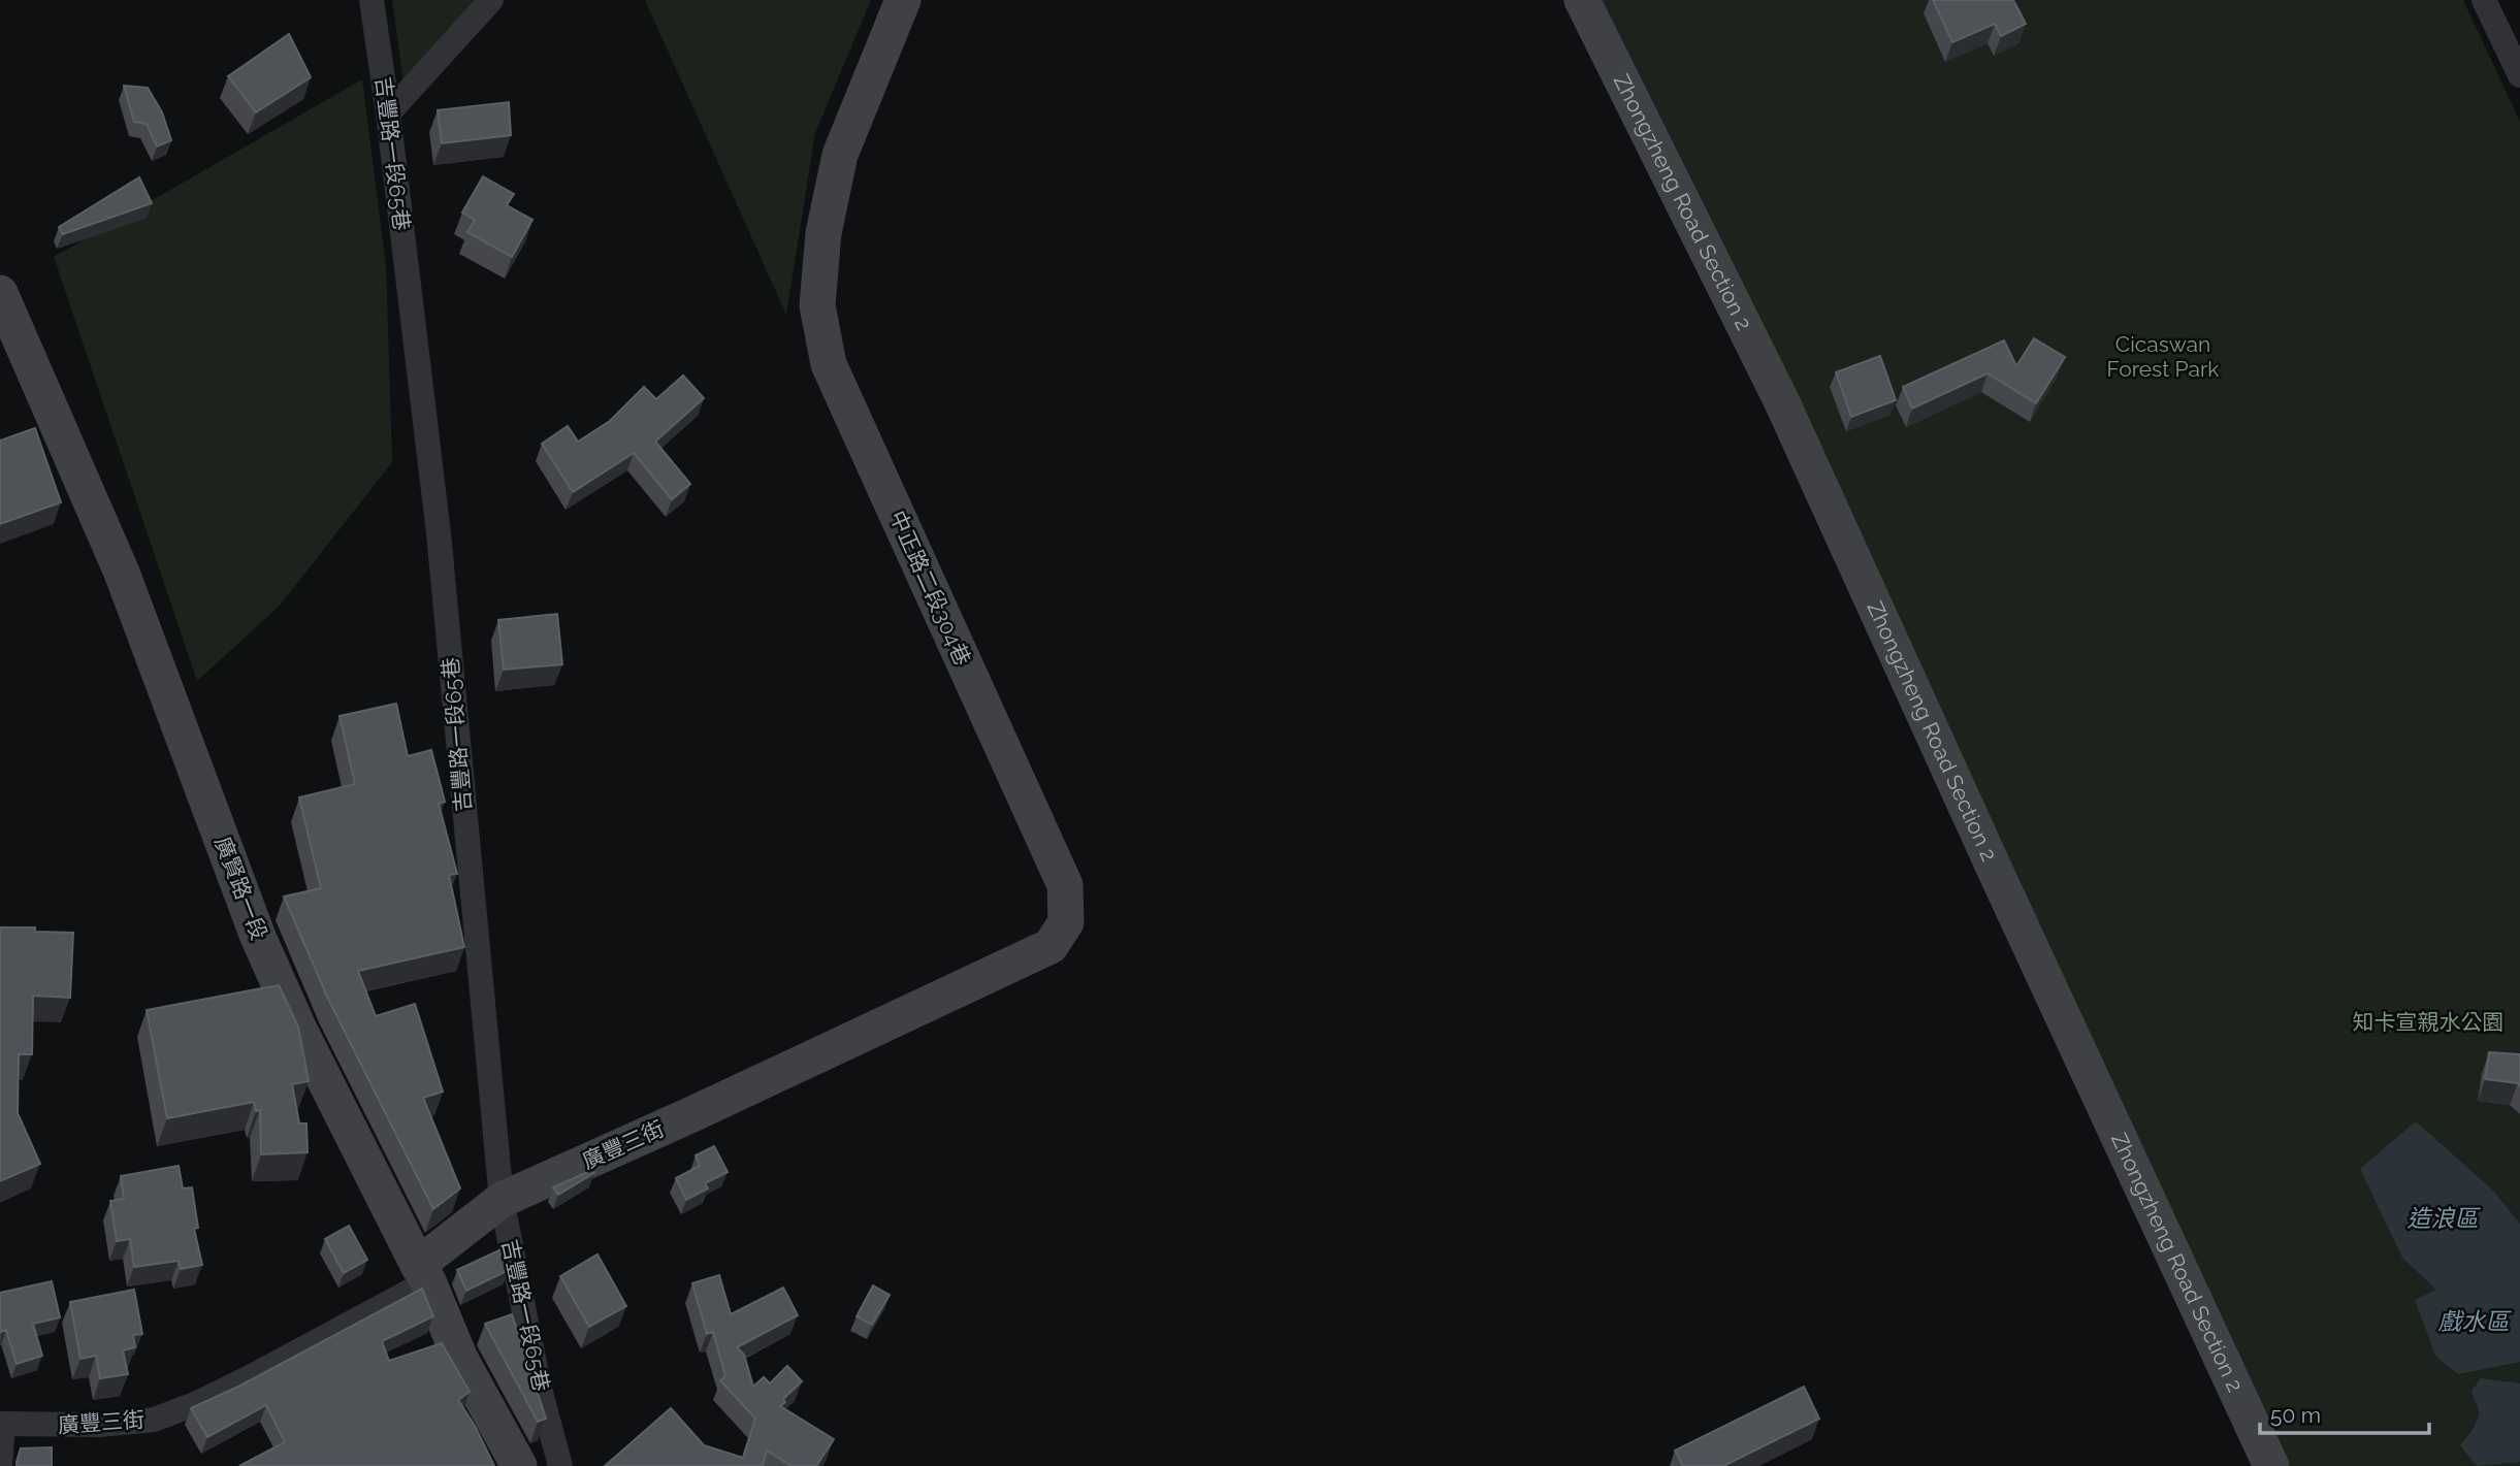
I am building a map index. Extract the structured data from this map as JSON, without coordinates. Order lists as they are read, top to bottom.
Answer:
{
  "streets": {
    "street": [
      "吉豐路一段65巷",
      "Zhongzheng Road Section 2",
      "中正路二段304巷",
      "廣賢路一段",
      "廣豐三街"
    ]
  },
  "crossings": [
    ["吉豐路一段65巷", "廣豐三街"],
    ["中正路二段304巷", "廣豐三街"],
    ["廣賢路一段", "廣豐三街"]
  ],
  "water": ["造浪區", "戲水區"],
  "parks": ["Cicaswan Forest Park", "知卡宣親水公園"],
  "scale_bar": "50 m"
}
